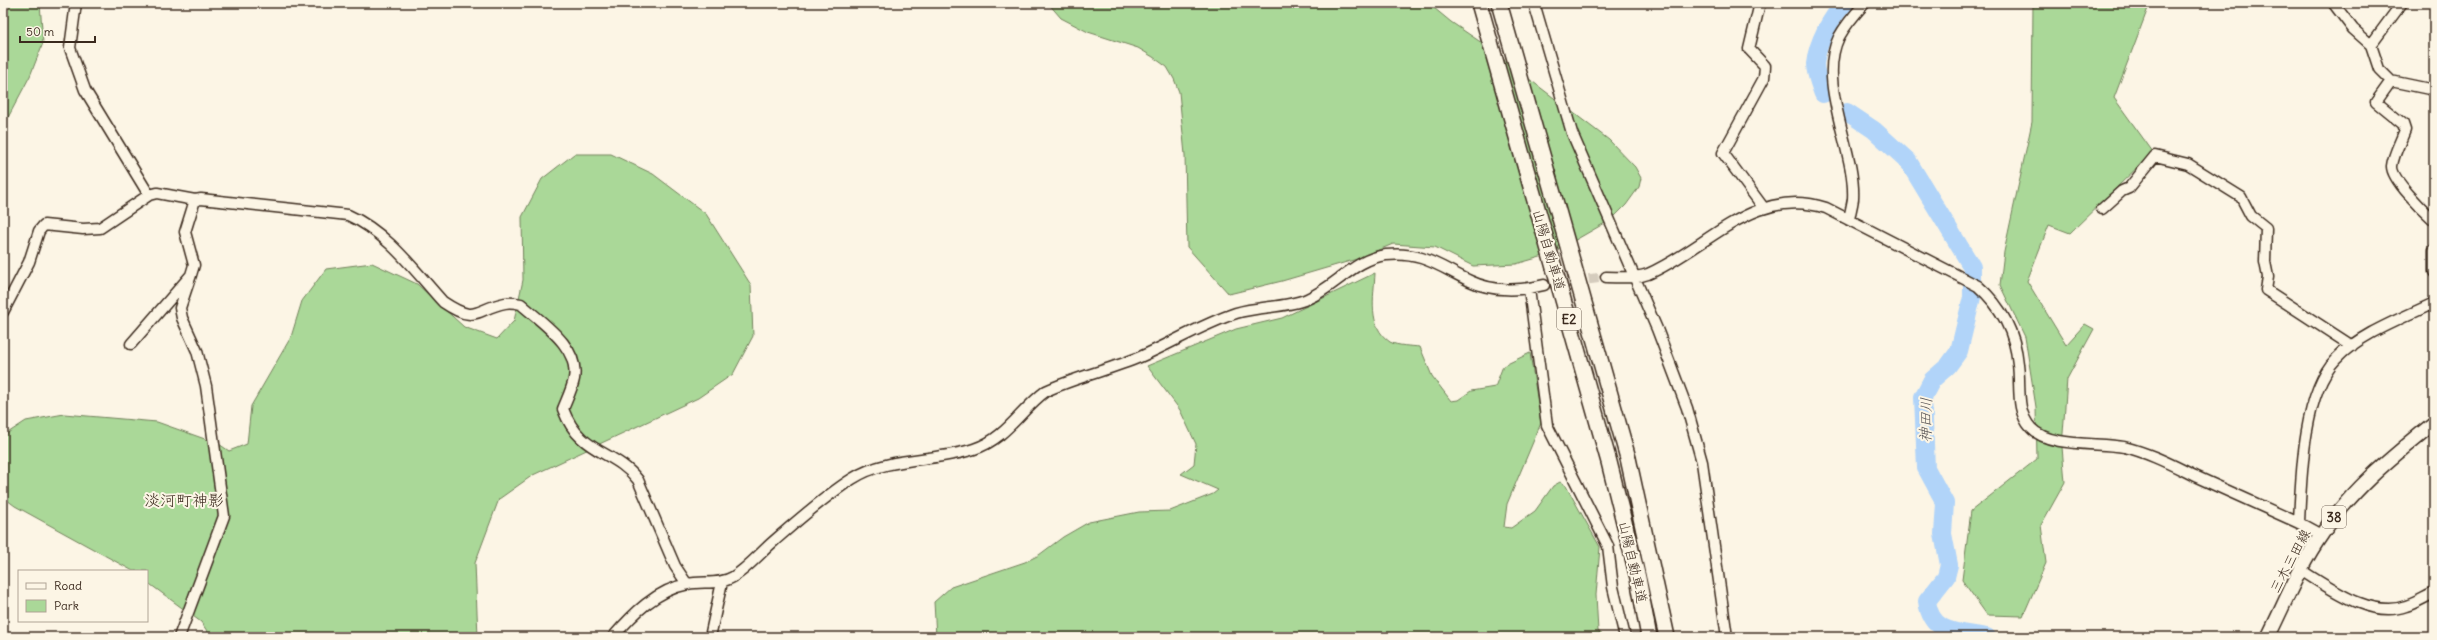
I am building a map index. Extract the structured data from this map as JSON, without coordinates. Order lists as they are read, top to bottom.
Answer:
{
  "streets": {
    "highway": ["山陽自動車道", "E2"],
    "main road": ["38", "三木三田線"]
  },
  "districts": ["淡河町神影"],
  "water": ["神田川"],
  "legend": ["Road", "Park"],
  "scale_bar": "50 m"
}
